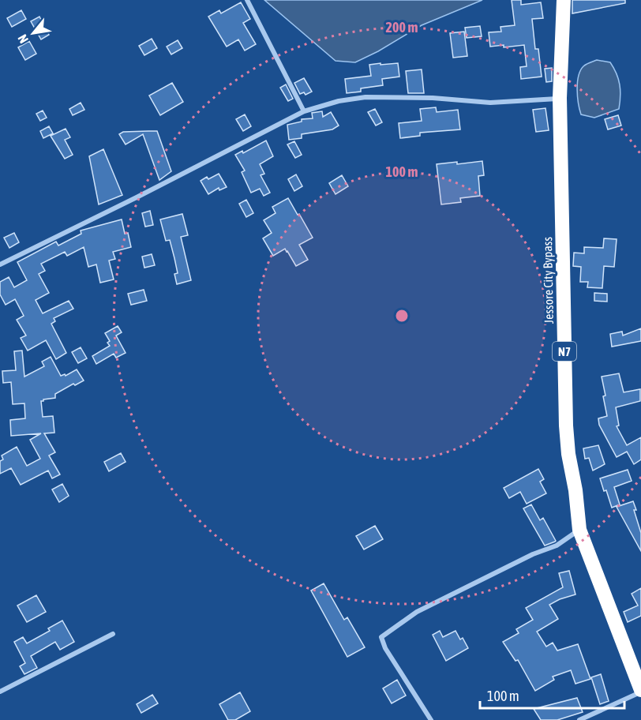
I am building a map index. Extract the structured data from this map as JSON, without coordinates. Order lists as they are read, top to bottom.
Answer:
{
  "streets": {
    "highway": ["Jessore City Bypass", "N7"]
  },
  "scale_bar": "100 m",
  "north": "bottom left",
  "rings": ["200 m", "100 m"]
}
